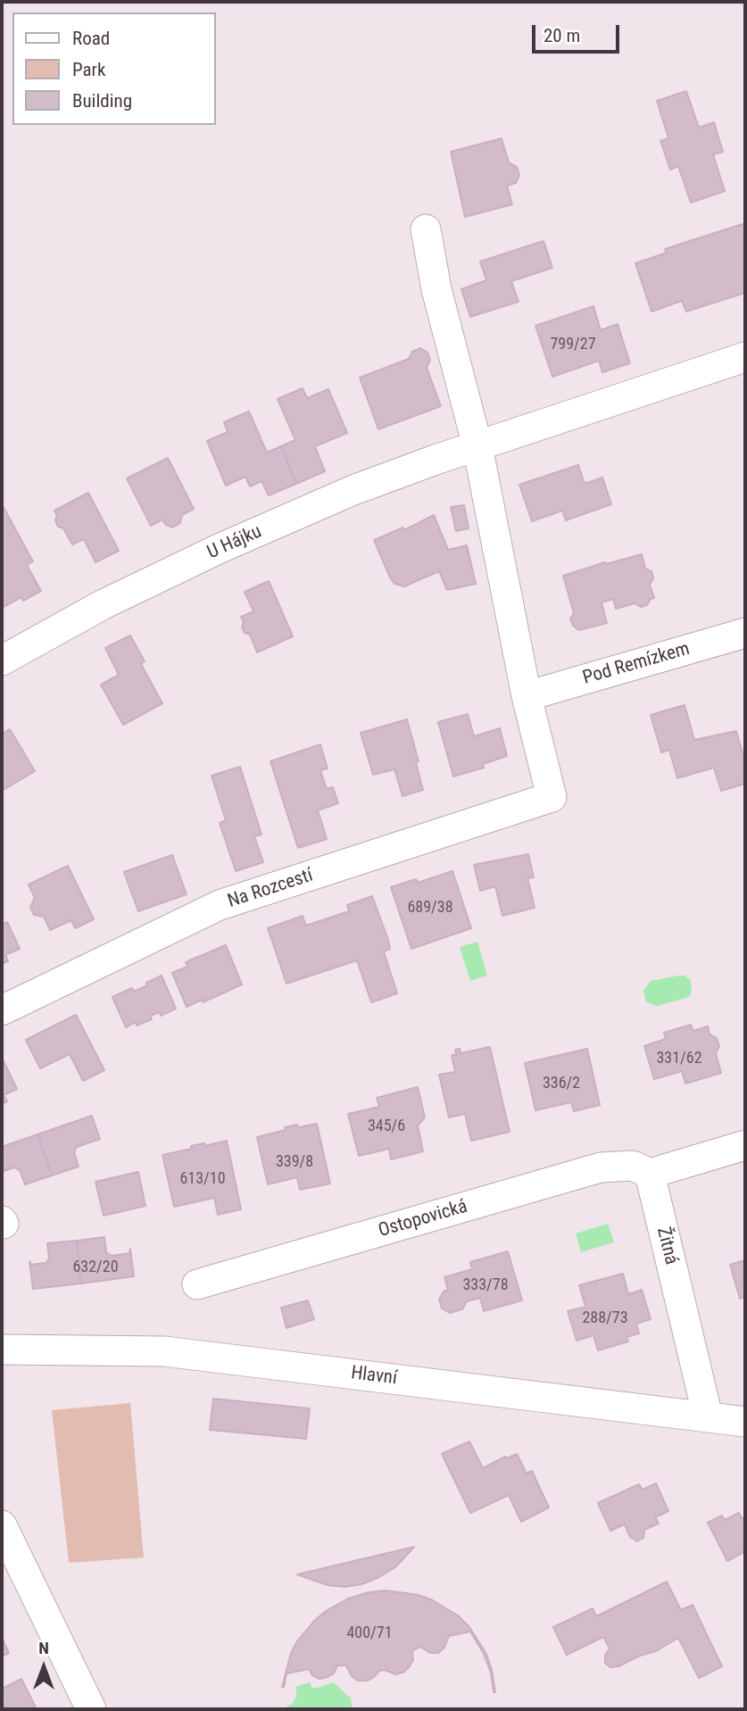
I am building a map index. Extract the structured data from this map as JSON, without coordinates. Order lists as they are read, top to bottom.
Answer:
{
  "streets": {
    "street": [
      "U Hájku",
      "Pod Remízkem",
      "Na Rozcestí",
      "Ostopovická",
      "Žitná",
      "Hlavní"
    ]
  },
  "crossings": [
    ["Pod Remízkem", "Na Rozcestí"],
    ["Ostopovická", "Žitná"],
    ["Žitná", "Hlavní"]
  ],
  "house_numbers": [
    "799/27",
    "689/38",
    "331/62",
    "336/2",
    "345/6",
    "339/8",
    "613/10",
    "632/20",
    "333/78",
    "288/73",
    "400/71"
  ],
  "legend": ["Road", "Park", "Building"],
  "scale_bar": "20 m",
  "north": "top"
}
